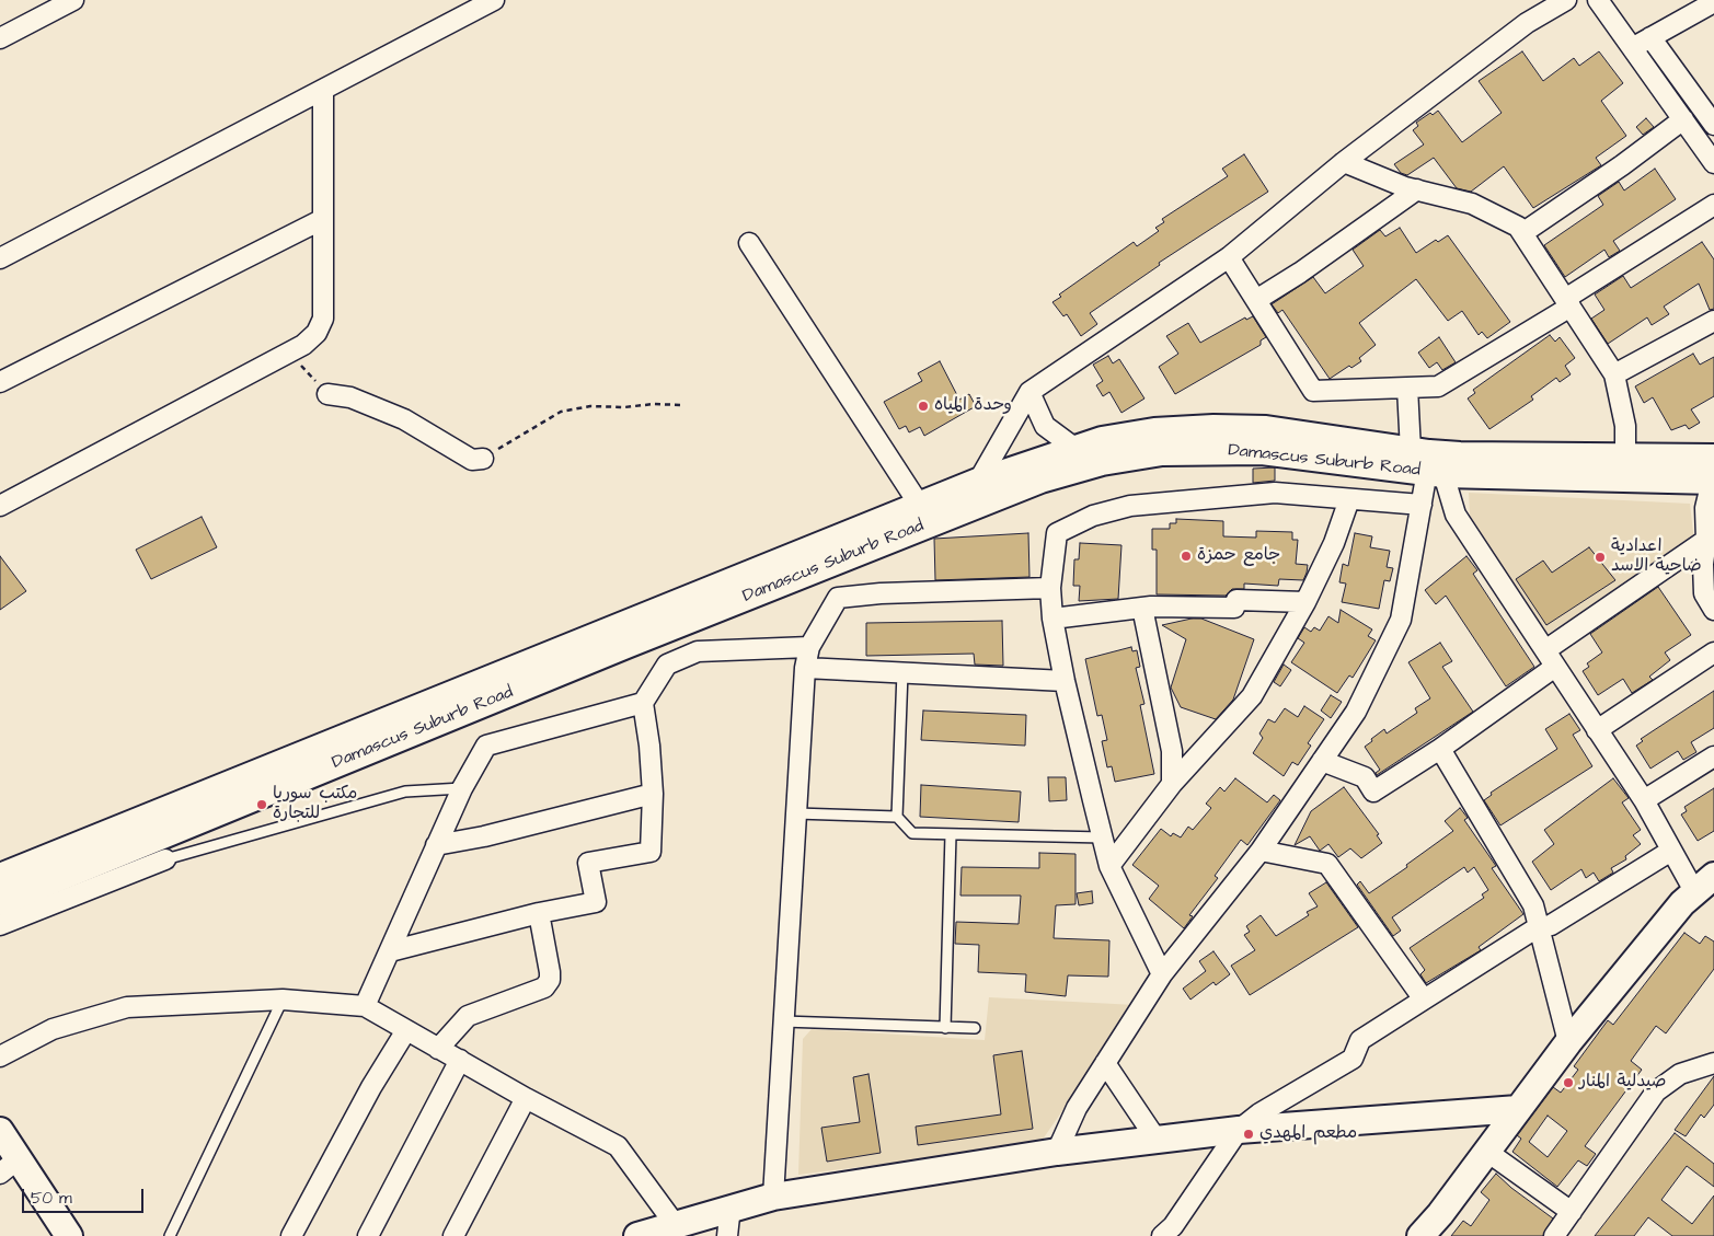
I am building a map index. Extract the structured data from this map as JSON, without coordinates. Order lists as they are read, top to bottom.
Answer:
{
  "streets": {
    "main road": ["Damascus Suburb Road"]
  },
  "places": [
    "وحدة المياه",
    "جامع حمزة",
    "اعدادية ضاحية الاسد",
    "مكتب سوريا للتجارة",
    "صيدلية المنار",
    "مطعم المهدي"
  ],
  "scale_bar": "50 m"
}
